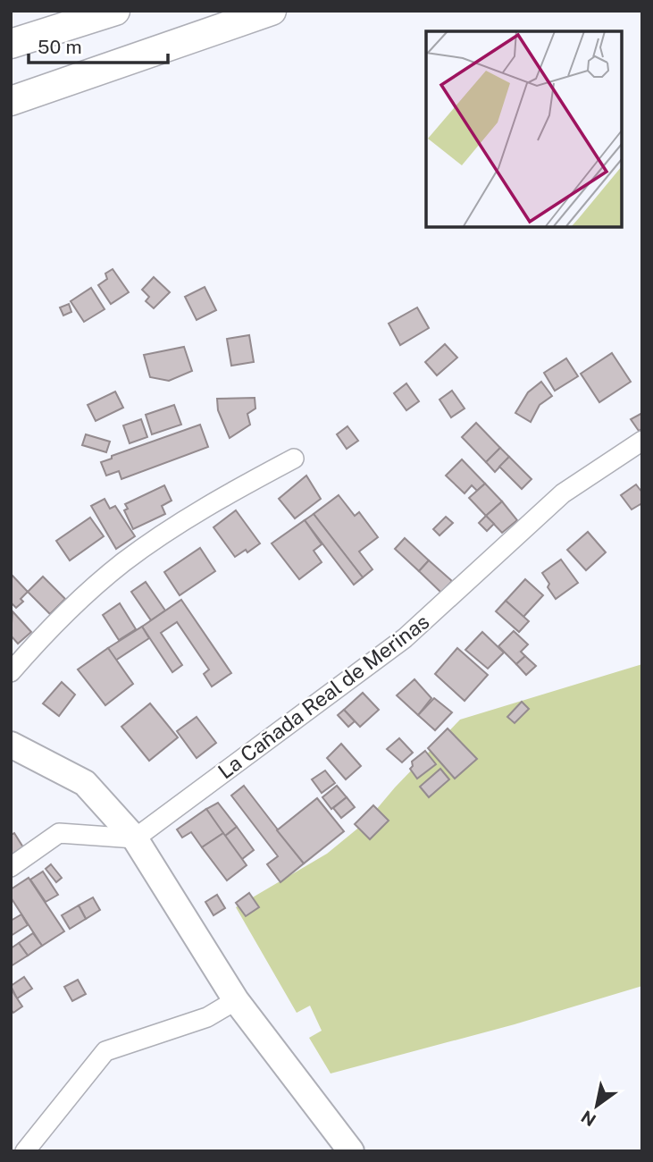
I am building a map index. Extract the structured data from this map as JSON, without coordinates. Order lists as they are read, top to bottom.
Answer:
{
  "streets": {
    "street": ["La Cañada Real de Merinas"]
  },
  "scale_bar": "50 m",
  "north": "bottom left"
}
